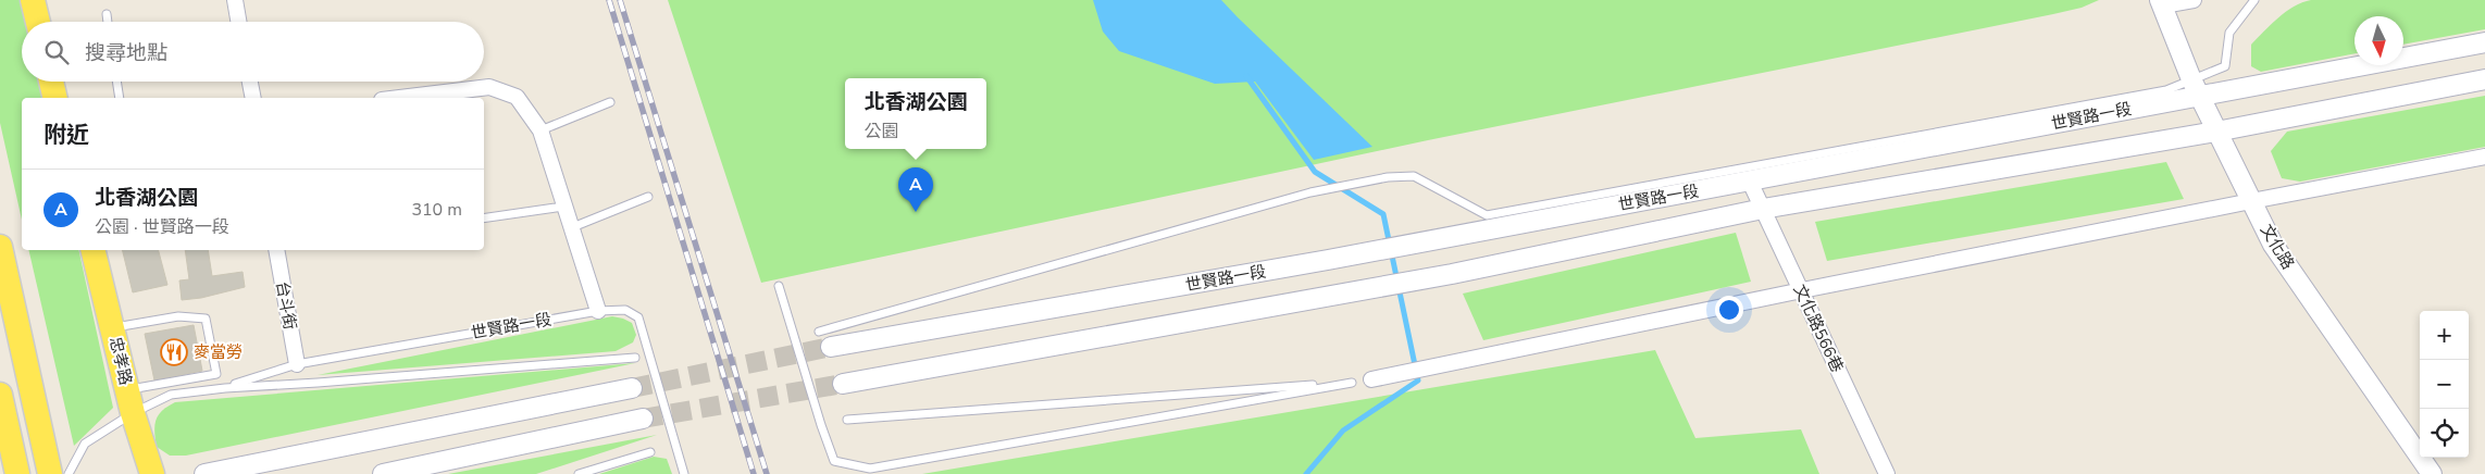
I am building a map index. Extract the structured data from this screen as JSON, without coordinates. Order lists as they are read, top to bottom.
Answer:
{
  "streets": {
    "main road": ["忠孝路"],
    "street": [
      "世賢路一段",
      "文化路",
      "台斗街",
      "文化路566巷"
    ]
  },
  "crossings": [
    ["世賢路一段", "文化路"],
    ["世賢路一段", "台斗街"],
    ["世賢路一段", "文化路566巷"],
    ["世賢路一段", "忠孝路"]
  ],
  "places": {
    "restaurant": ["麥當勞"]
  },
  "north": "bottom",
  "page": {
    "search": "搜尋地點",
    "popup": ["北香湖公園", "公園"],
    "heading": "附近",
    "pins": "A",
    "list": [
      {
        "mark": "A",
        "name": "北香湖公園",
        "note": "公園 · 世賢路一段",
        "value": "310 m"
      }
    ],
    "map_buttons": ["+", "−"]
  }
}
